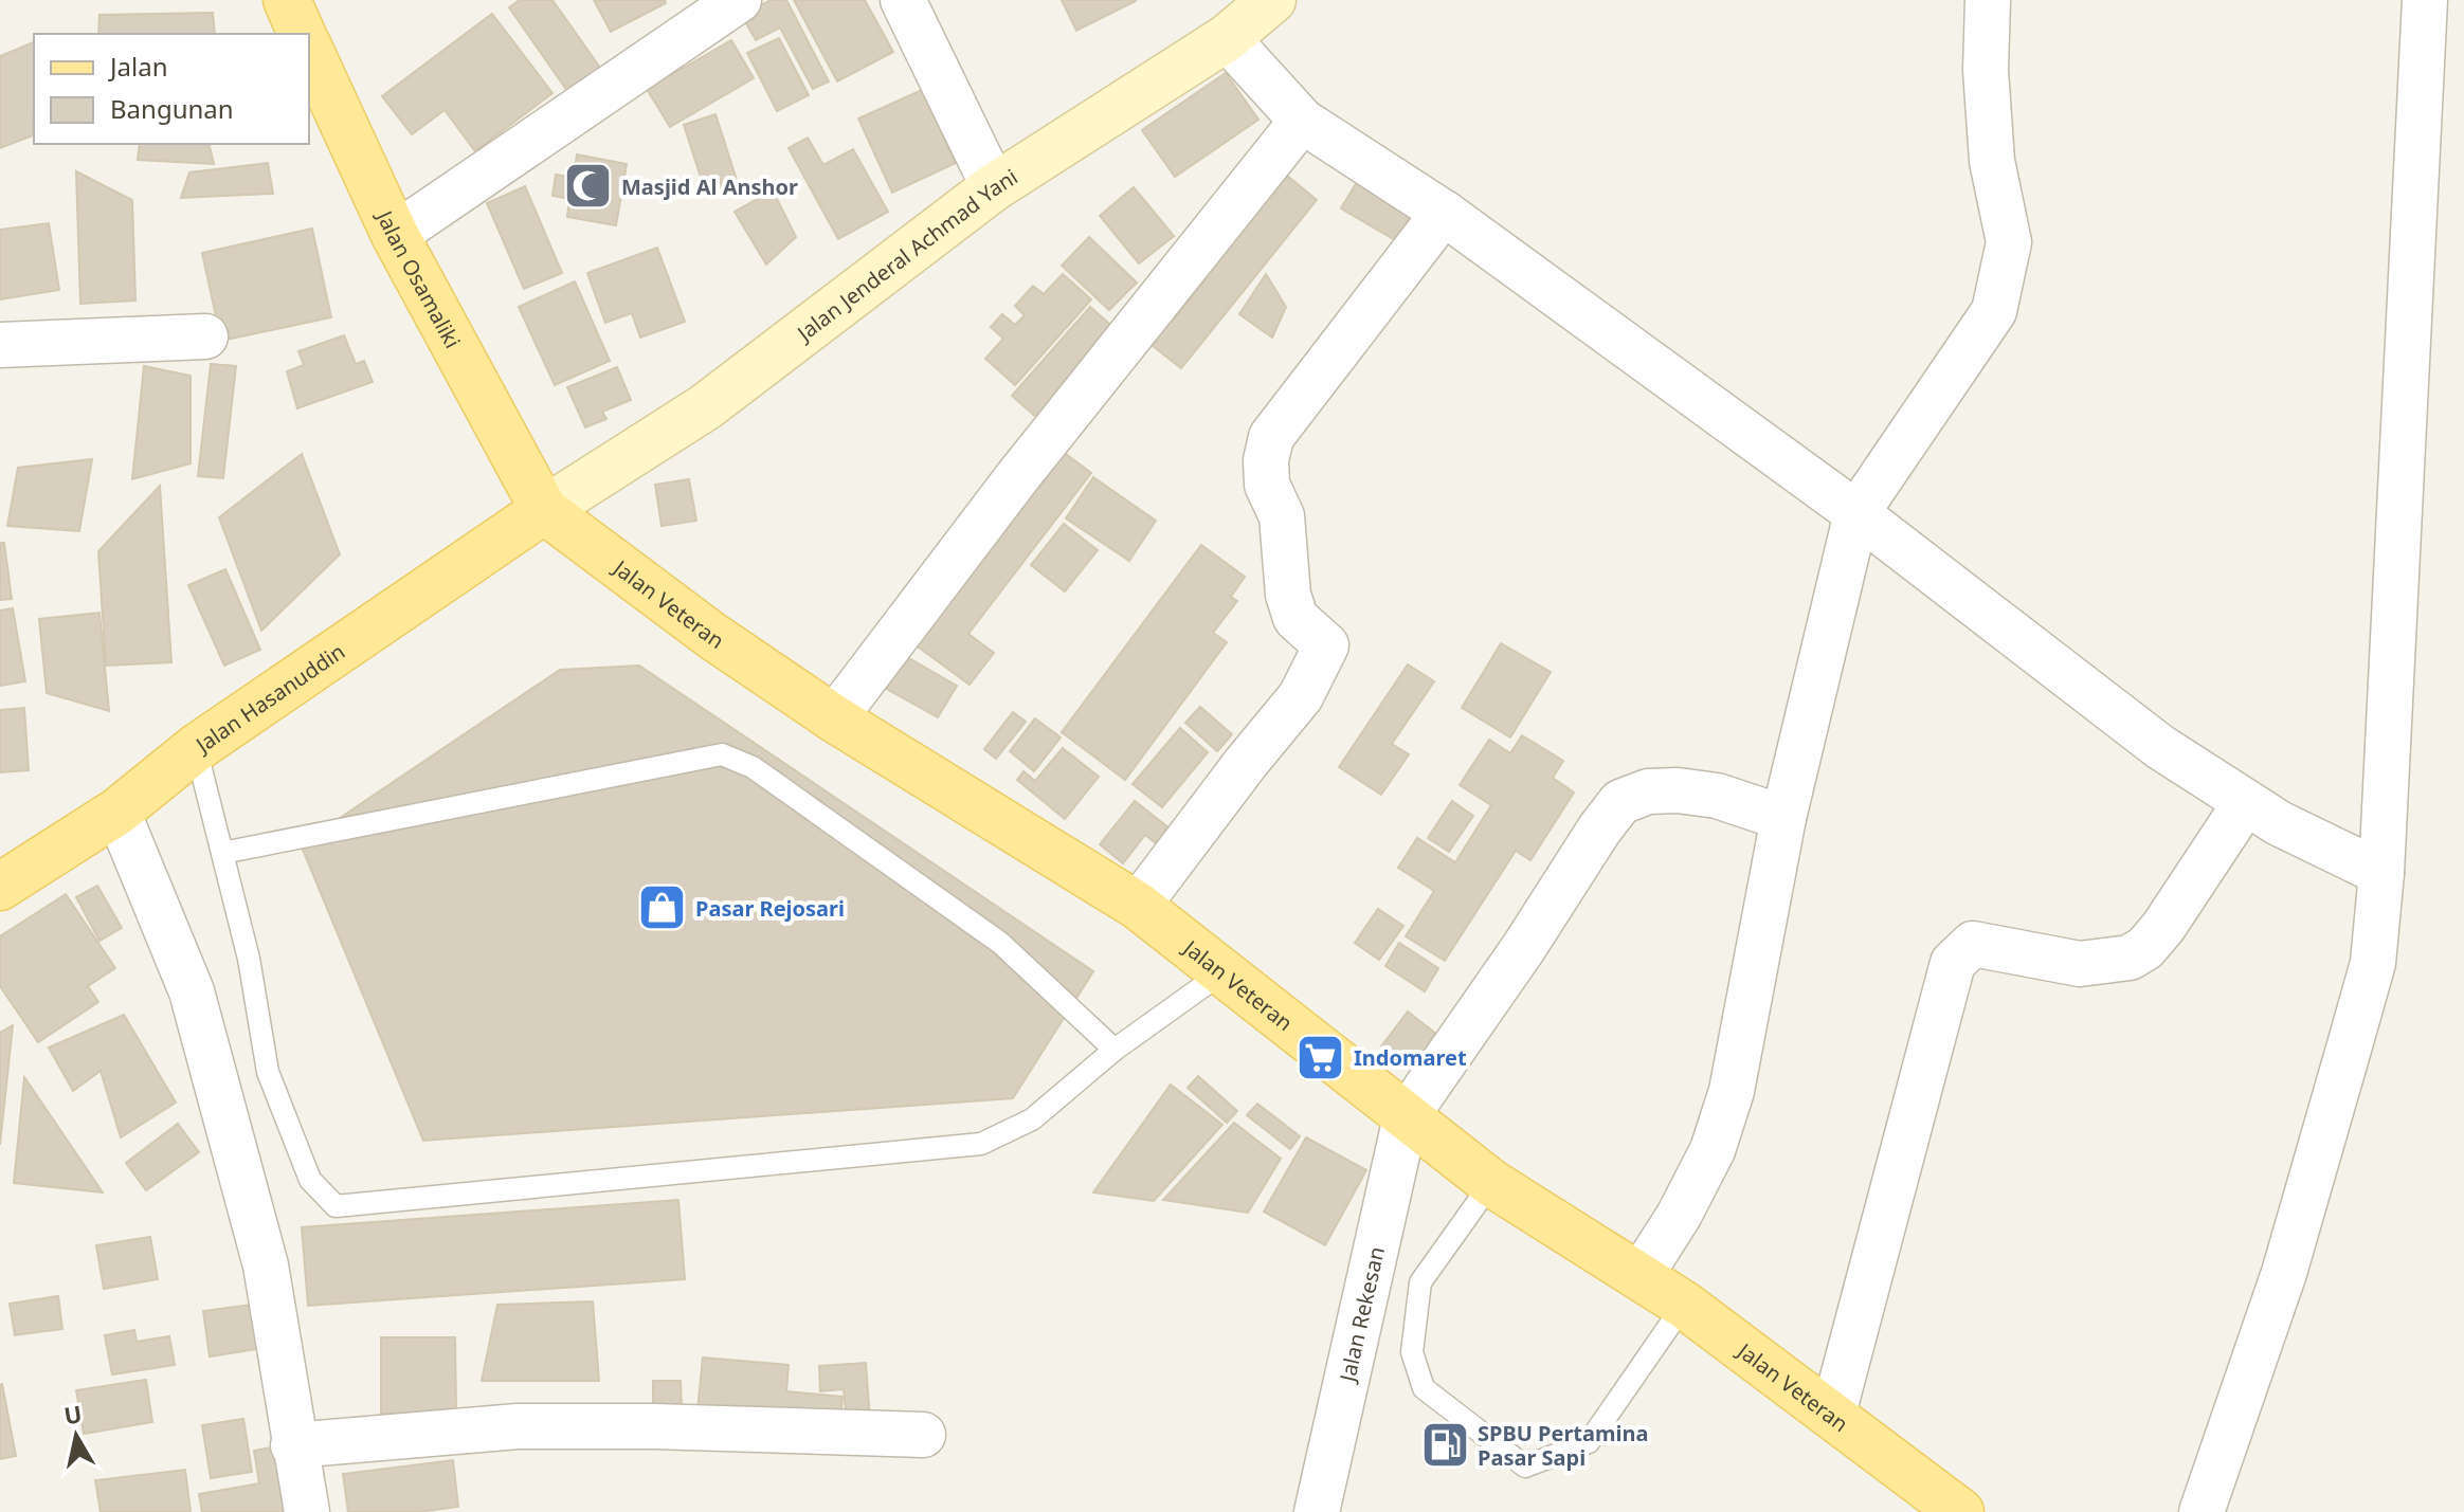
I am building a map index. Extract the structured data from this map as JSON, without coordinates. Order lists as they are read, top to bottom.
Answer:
{
  "streets": {
    "main road": [
      "Jalan Jenderal Achmad Yani",
      "Jalan Osamaliki",
      "Jalan Veteran",
      "Jalan Hasanuddin"
    ],
    "street": ["Jalan Rekesan"]
  },
  "crossings": [
    ["Jalan Jenderal Achmad Yani", "Jalan Osamaliki"],
    ["Jalan Jenderal Achmad Yani", "Jalan Veteran"],
    ["Jalan Jenderal Achmad Yani", "Jalan Hasanuddin"],
    ["Jalan Osamaliki", "Jalan Veteran"],
    ["Jalan Osamaliki", "Jalan Hasanuddin"],
    ["Jalan Veteran", "Jalan Hasanuddin"],
    ["Jalan Veteran", "Jalan Rekesan"]
  ],
  "places": {
    "mosque": ["Masjid Al Anshor"],
    "shop": ["Pasar Rejosari"],
    "supermarket": ["Indomaret"],
    "fuel station": ["SPBU Pertamina Pasar Sapi"]
  },
  "legend": ["Jalan", "Bangunan"],
  "north": "top"
}
